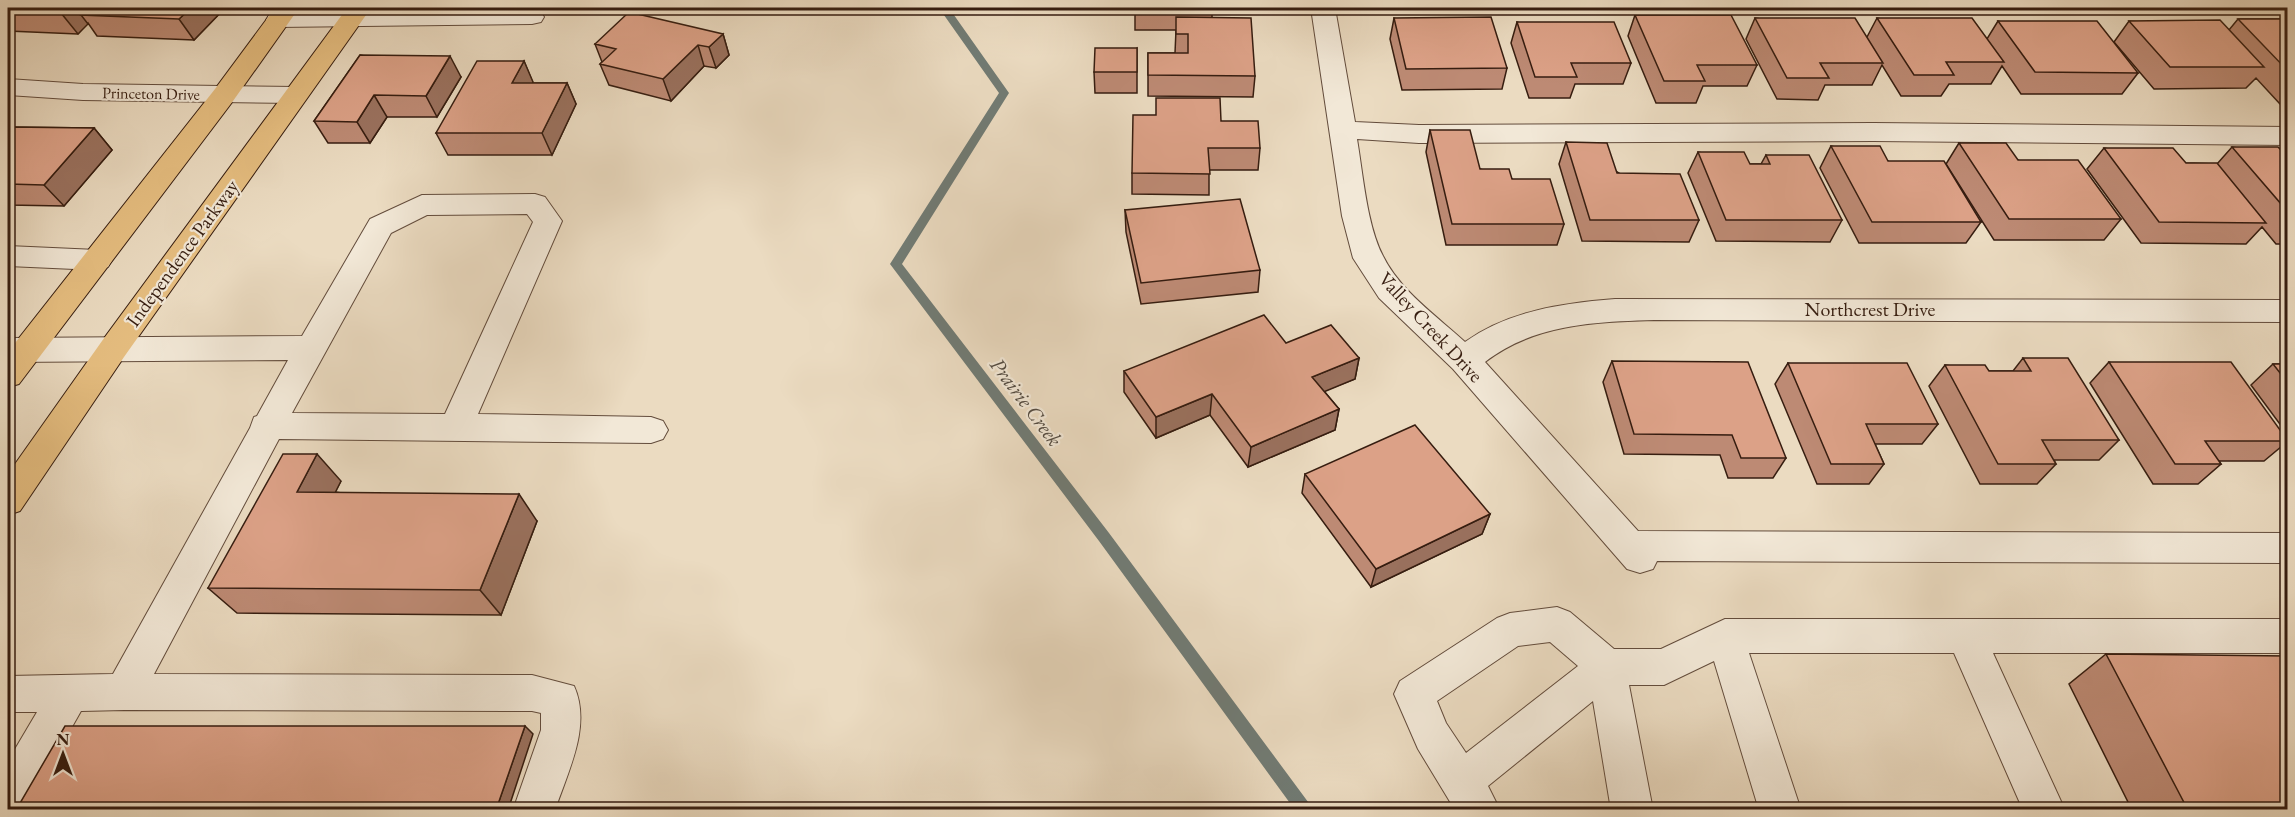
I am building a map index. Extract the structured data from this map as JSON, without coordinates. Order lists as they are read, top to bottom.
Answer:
{
  "streets": {
    "main road": ["Independence Parkway"],
    "street": ["Princeton Drive", "Northcrest Drive", "Valley Creek Drive"]
  },
  "crossings": [
    ["Princeton Drive", "Independence Parkway"],
    ["Northcrest Drive", "Valley Creek Drive"]
  ],
  "water": ["Prairie Creek"],
  "north": "top"
}
